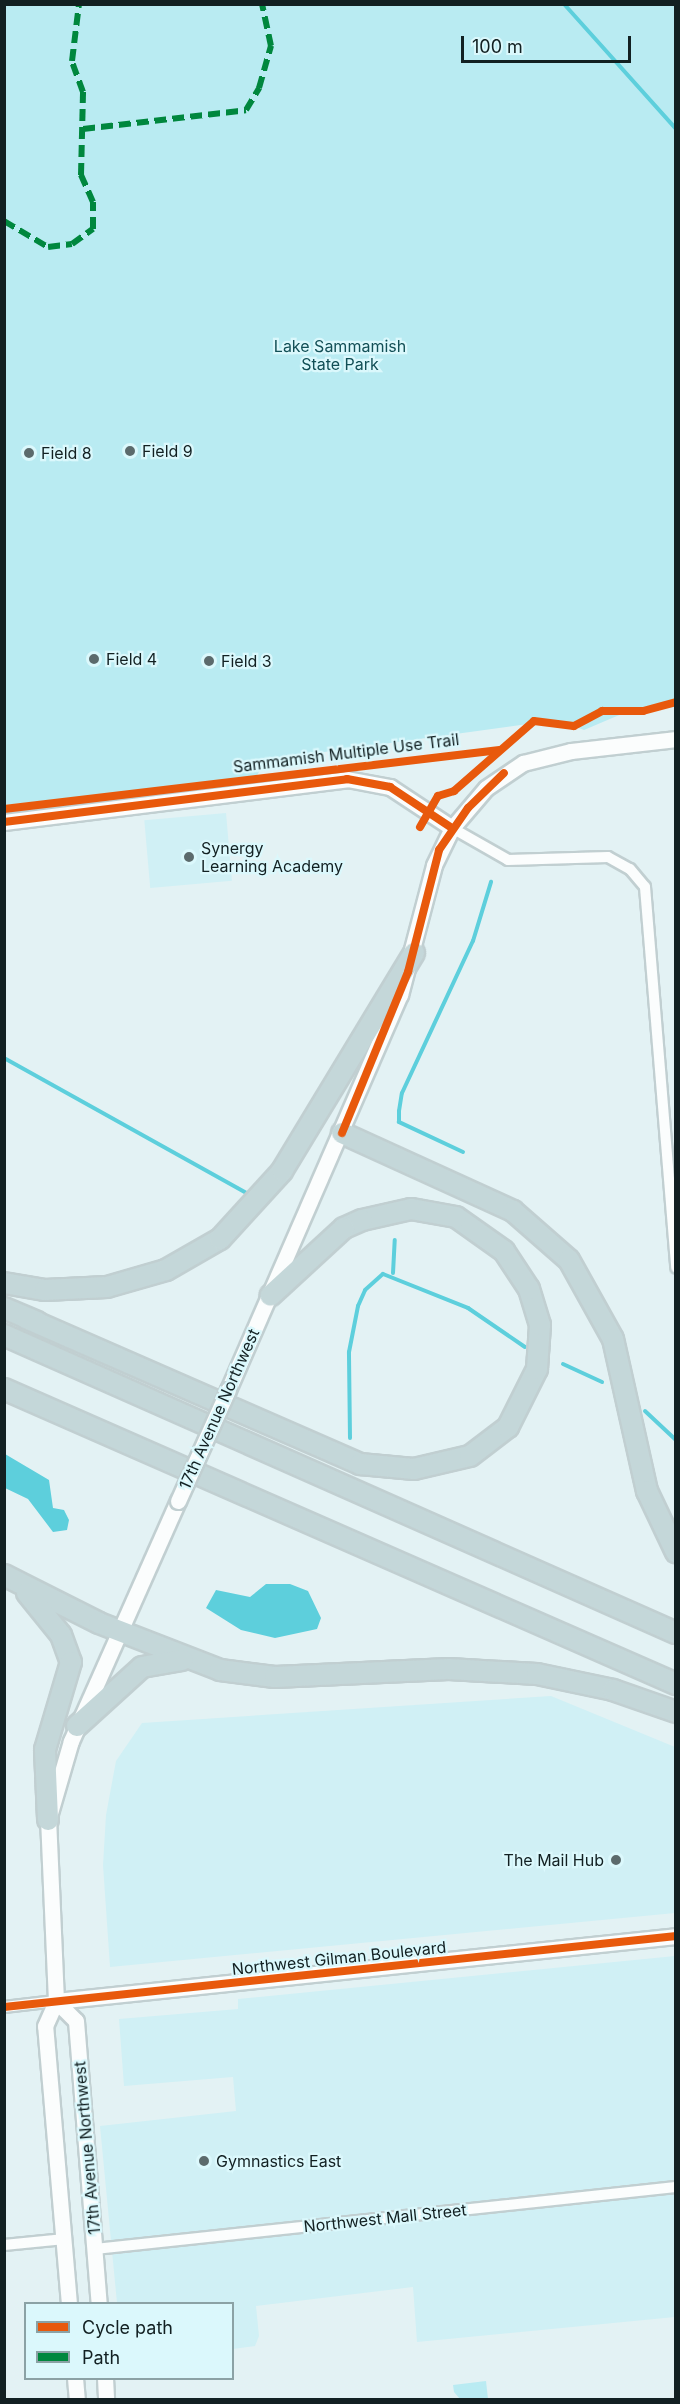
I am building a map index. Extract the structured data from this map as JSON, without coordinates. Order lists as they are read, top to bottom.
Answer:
{
  "streets": {
    "main road": ["17th Avenue Northwest", "Northwest Gilman Boulevard"],
    "street": ["Northwest Mall Street"],
    "cycle path": ["Sammamish Multiple Use Trail"]
  },
  "crossings": [
    ["17th Avenue Northwest", "Northwest Gilman Boulevard"],
    ["17th Avenue Northwest", "Northwest Mall Street"]
  ],
  "parks": ["Lake Sammamish State Park"],
  "places": [
    "Field 9",
    "Field 8",
    "Field 4",
    "Field 3",
    "Synergy Learning Academy",
    "The Mail Hub",
    "Gymnastics East"
  ],
  "legend": ["Cycle path", "Path"],
  "scale_bar": "100 m"
}
